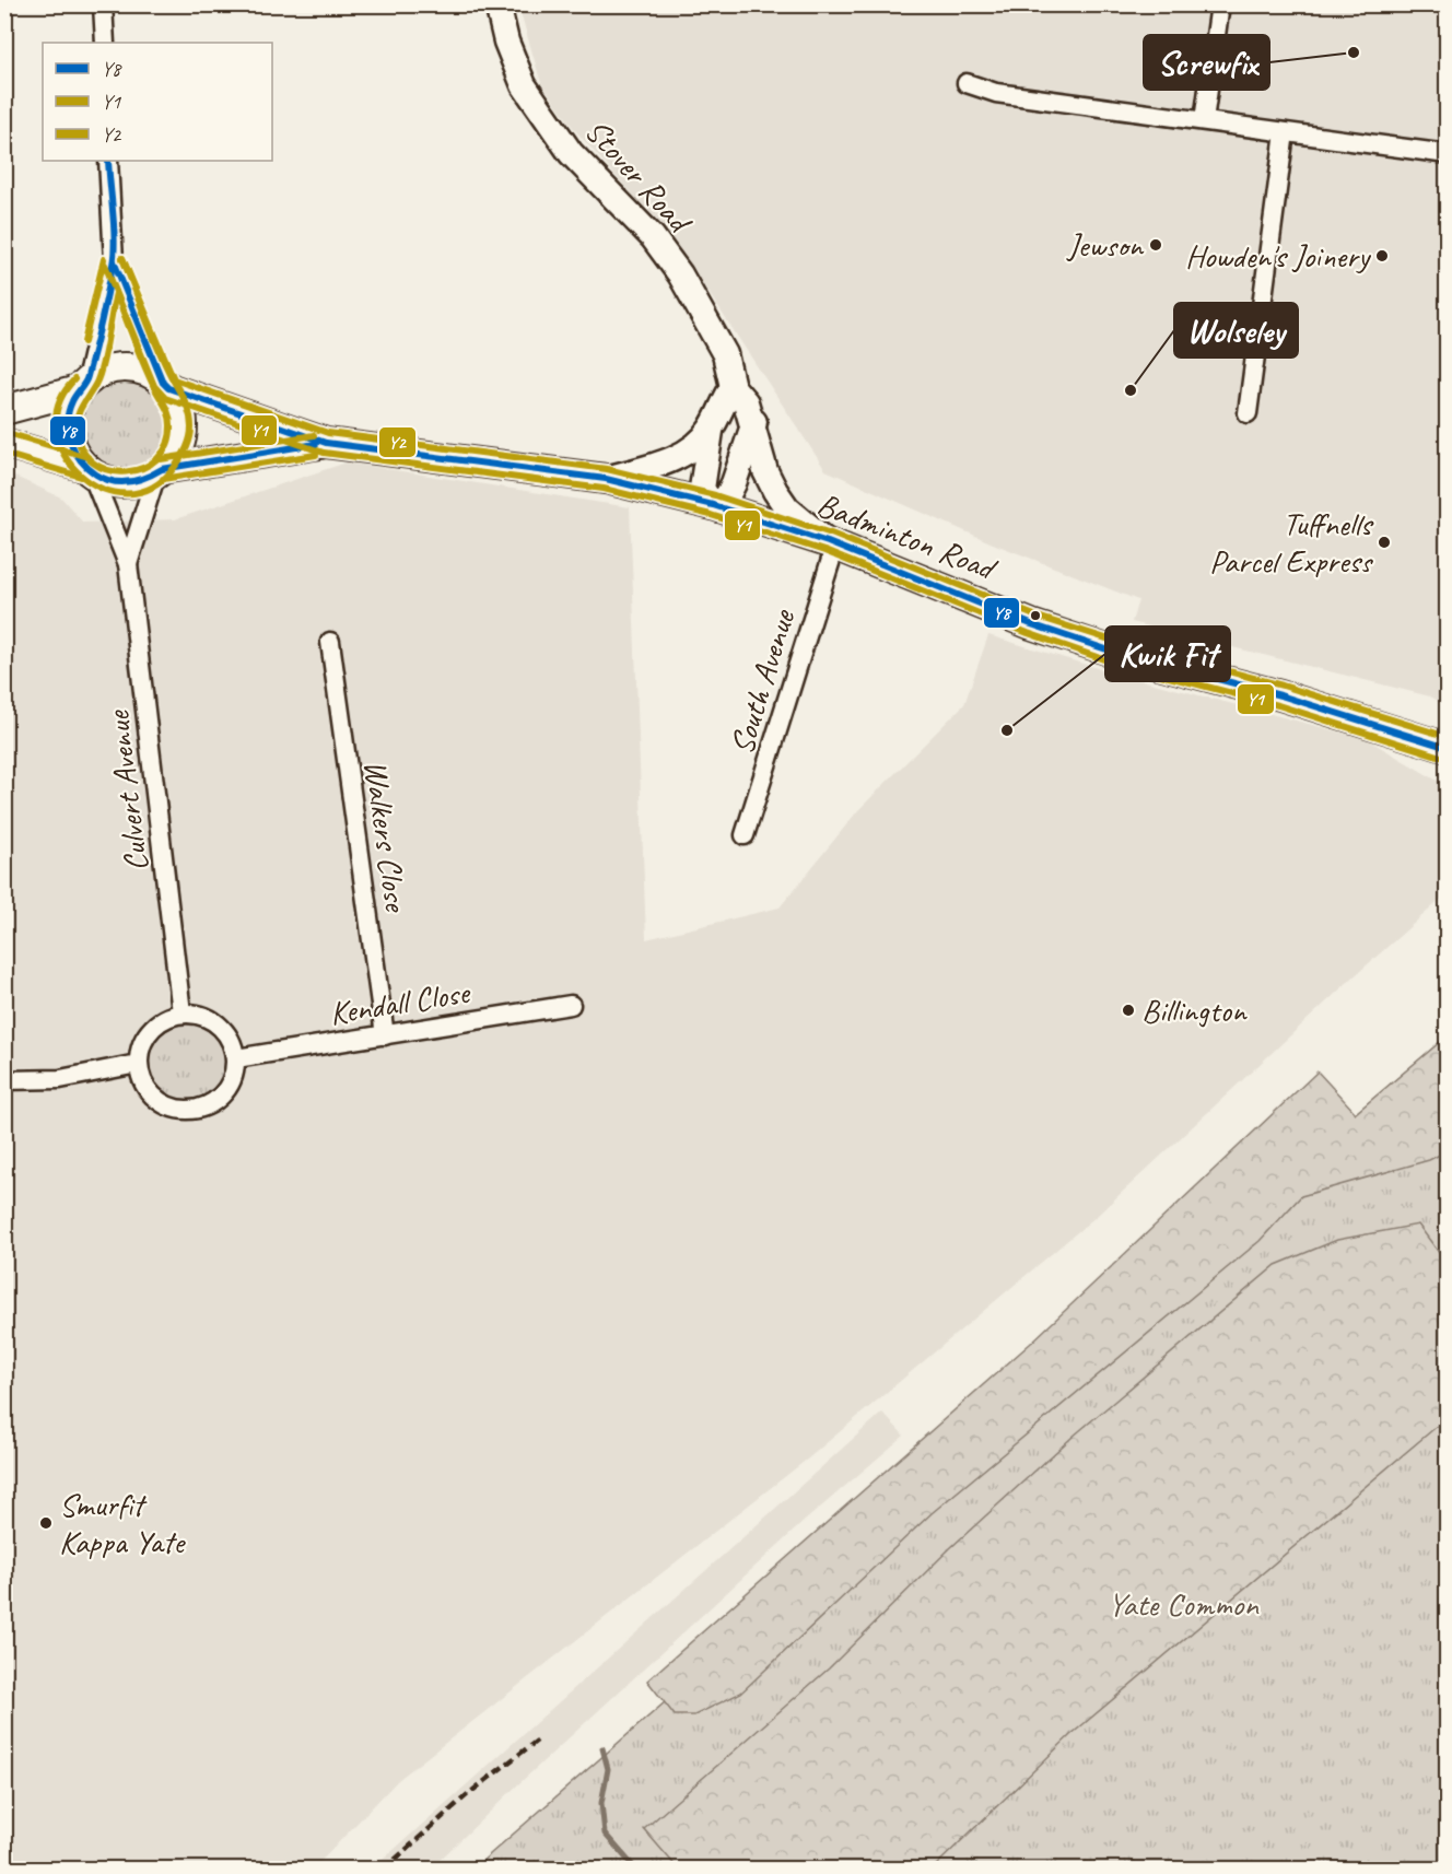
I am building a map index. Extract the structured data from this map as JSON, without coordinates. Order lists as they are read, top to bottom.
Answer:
{
  "streets": {
    "main road": ["Stover Road", "Badminton Road"],
    "street": [
      "South Avenue",
      "Culvert Avenue",
      "Walkers Close",
      "Kendall Close"
    ]
  },
  "crossings": [
    ["Stover Road", "Badminton Road"],
    ["Stover Road", "South Avenue"],
    ["Badminton Road", "South Avenue"],
    ["Badminton Road", "Culvert Avenue"],
    ["Culvert Avenue", "Kendall Close"],
    ["Walkers Close", "Kendall Close"]
  ],
  "parks": ["Yate Common"],
  "places": [
    "Screwfix",
    "Jewson",
    "Howden's Joinery",
    "Wolseley",
    "Tuffnells Parcel Express",
    "Kwik Fit",
    "Billington",
    "Smurfit Kappa Yate"
  ],
  "lines": ["transit line Y8", "transit line Y2", "transit line Y1"],
  "legend": ["Y8", "Y1", "Y2"]
}
